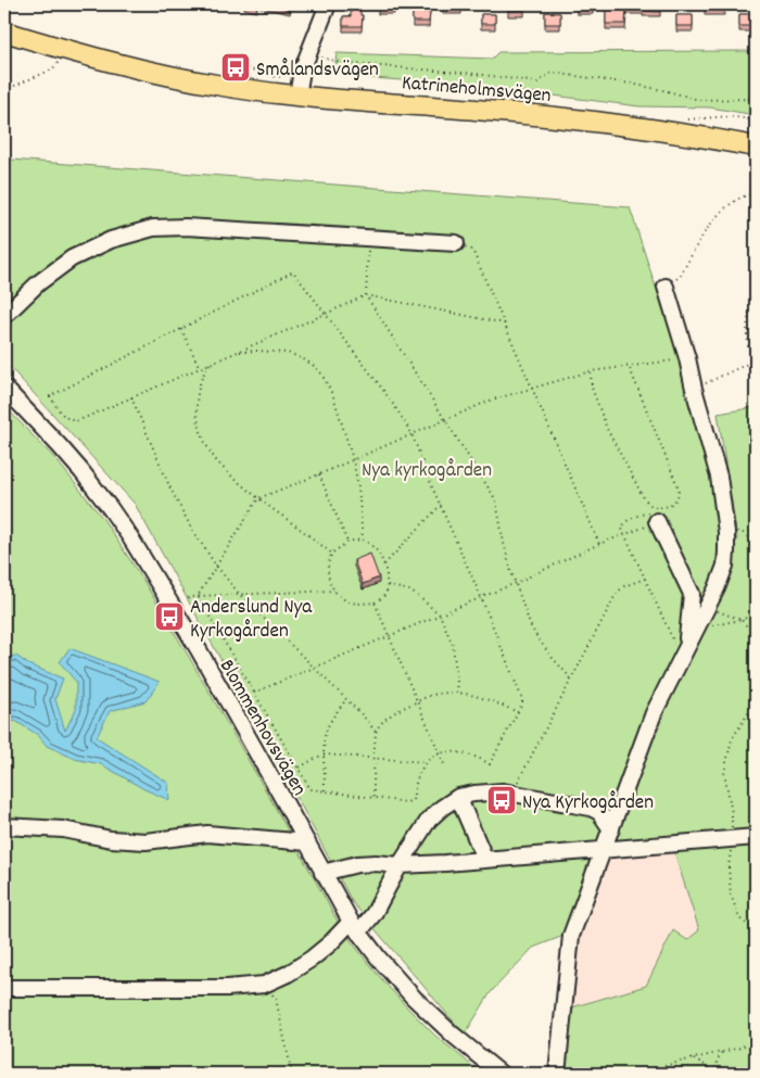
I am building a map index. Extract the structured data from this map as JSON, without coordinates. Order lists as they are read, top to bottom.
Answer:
{
  "streets": {
    "main road": ["Katrineholmsvägen"],
    "street": ["Blommenhovsvägen"]
  },
  "parks": ["Nya kyrkogården"],
  "places": {
    "bus stop": ["Smålandsvägen", "Anderslund Nya Kyrkogården", "Nya Kyrkogården"]
  }
}
